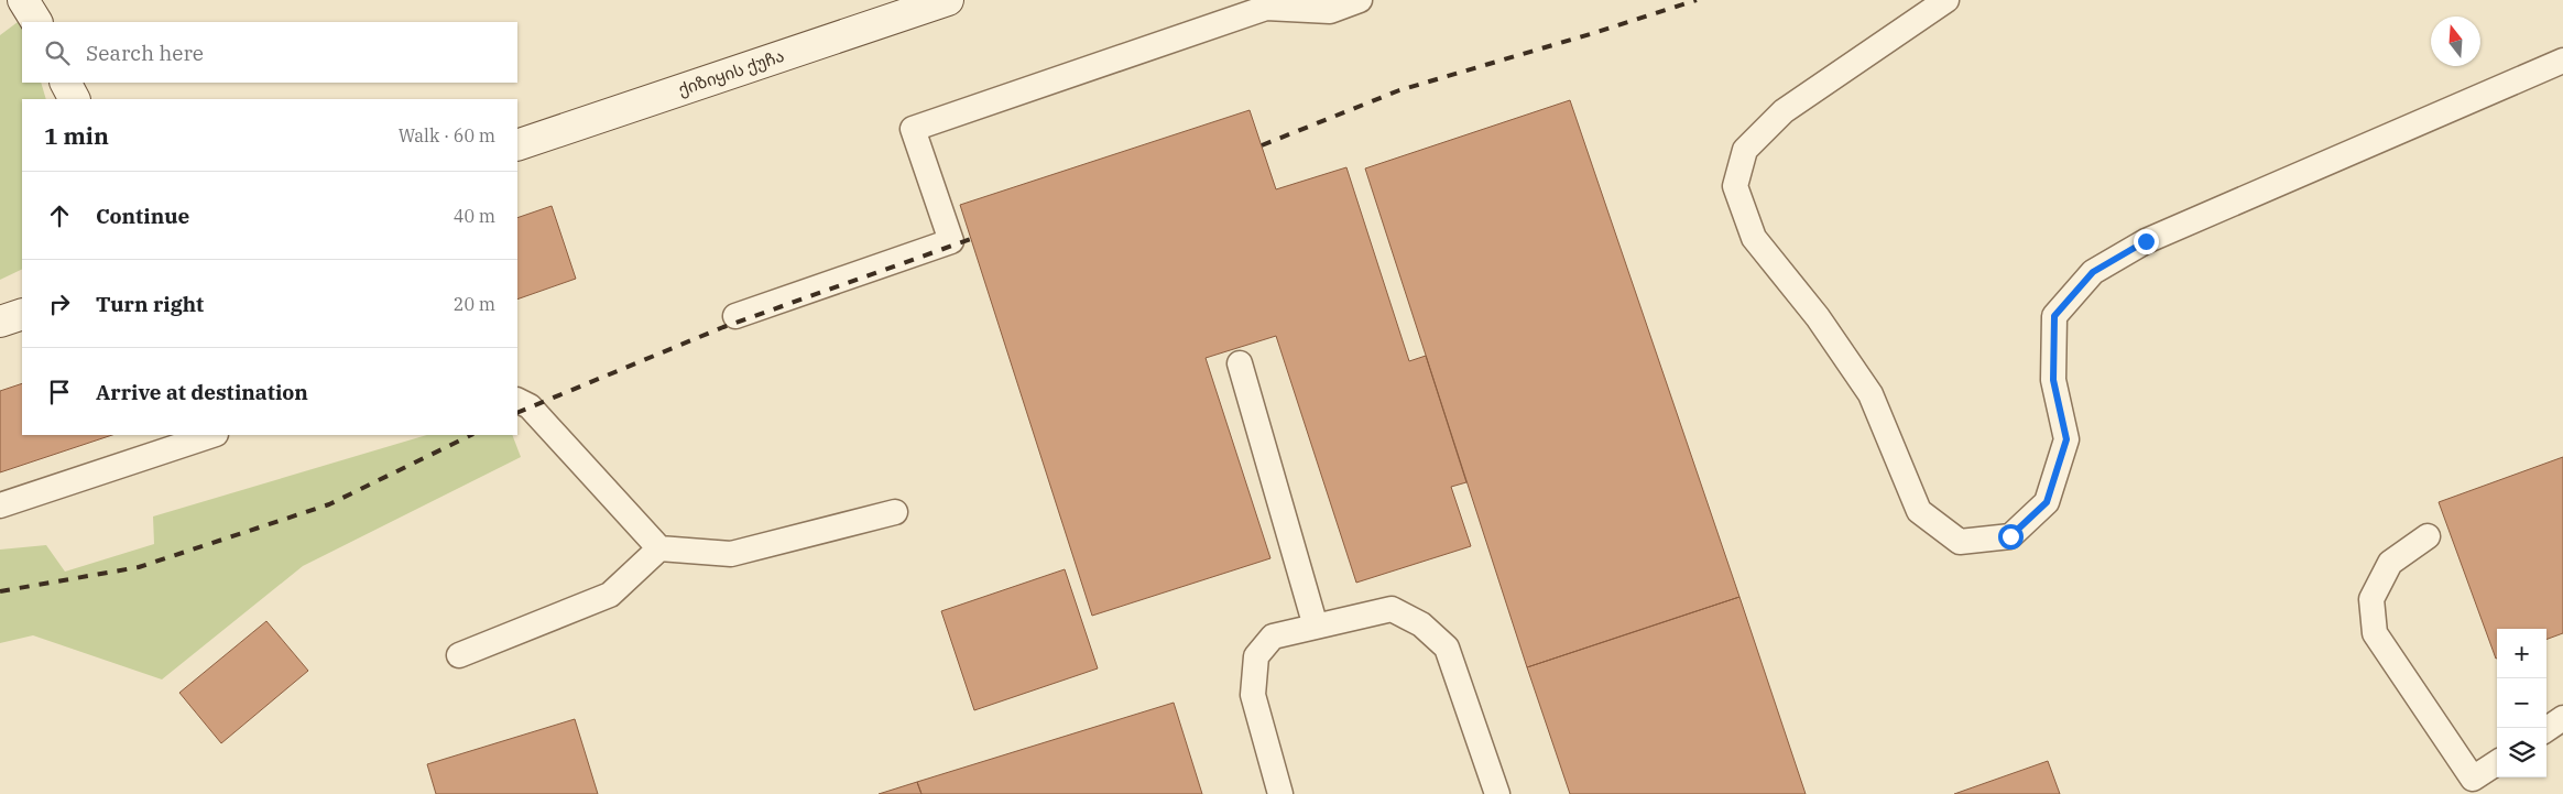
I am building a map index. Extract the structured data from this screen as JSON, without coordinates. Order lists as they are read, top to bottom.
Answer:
{
  "streets": {
    "street": ["ქიზიყის ქუჩა"]
  },
  "north": "top",
  "page": {
    "search": "Search here",
    "heading": ["1 min", "Walk · 60 m"],
    "list": [
      ["Continue", "40 m"],
      ["Turn right", "20 m"],
      "Arrive at destination"
    ],
    "map_buttons": ["+", "−"]
  }
}
